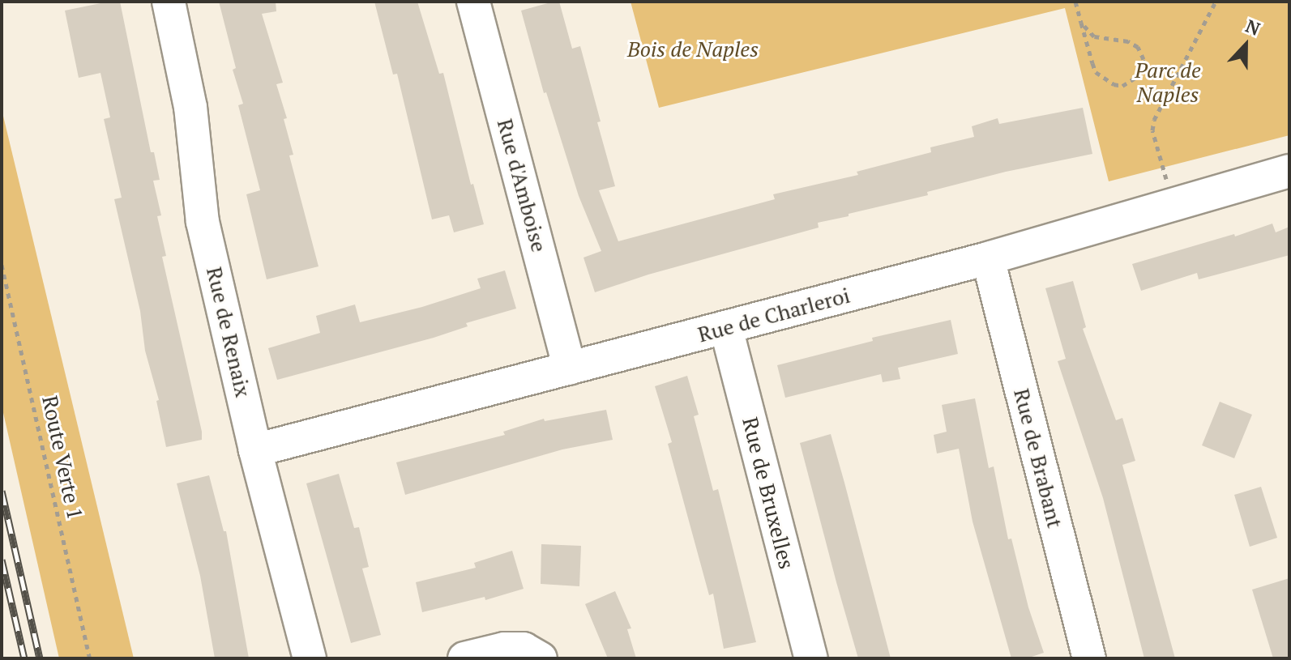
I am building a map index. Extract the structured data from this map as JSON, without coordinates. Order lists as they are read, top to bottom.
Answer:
{
  "streets": {
    "street": [
      "Rue d'Amboise",
      "Rue de Charleroi",
      "Rue de Renaix",
      "Rue de Brabant",
      "Rue de Bruxelles"
    ],
    "path": ["Route Verte 1"]
  },
  "crossings": [
    ["Rue d'Amboise", "Rue de Charleroi"],
    ["Rue de Charleroi", "Rue de Renaix"],
    ["Rue de Charleroi", "Rue de Brabant"],
    ["Rue de Charleroi", "Rue de Bruxelles"]
  ],
  "parks": ["Bois de Naples", "Parc de Naples"],
  "north": "top"
}
